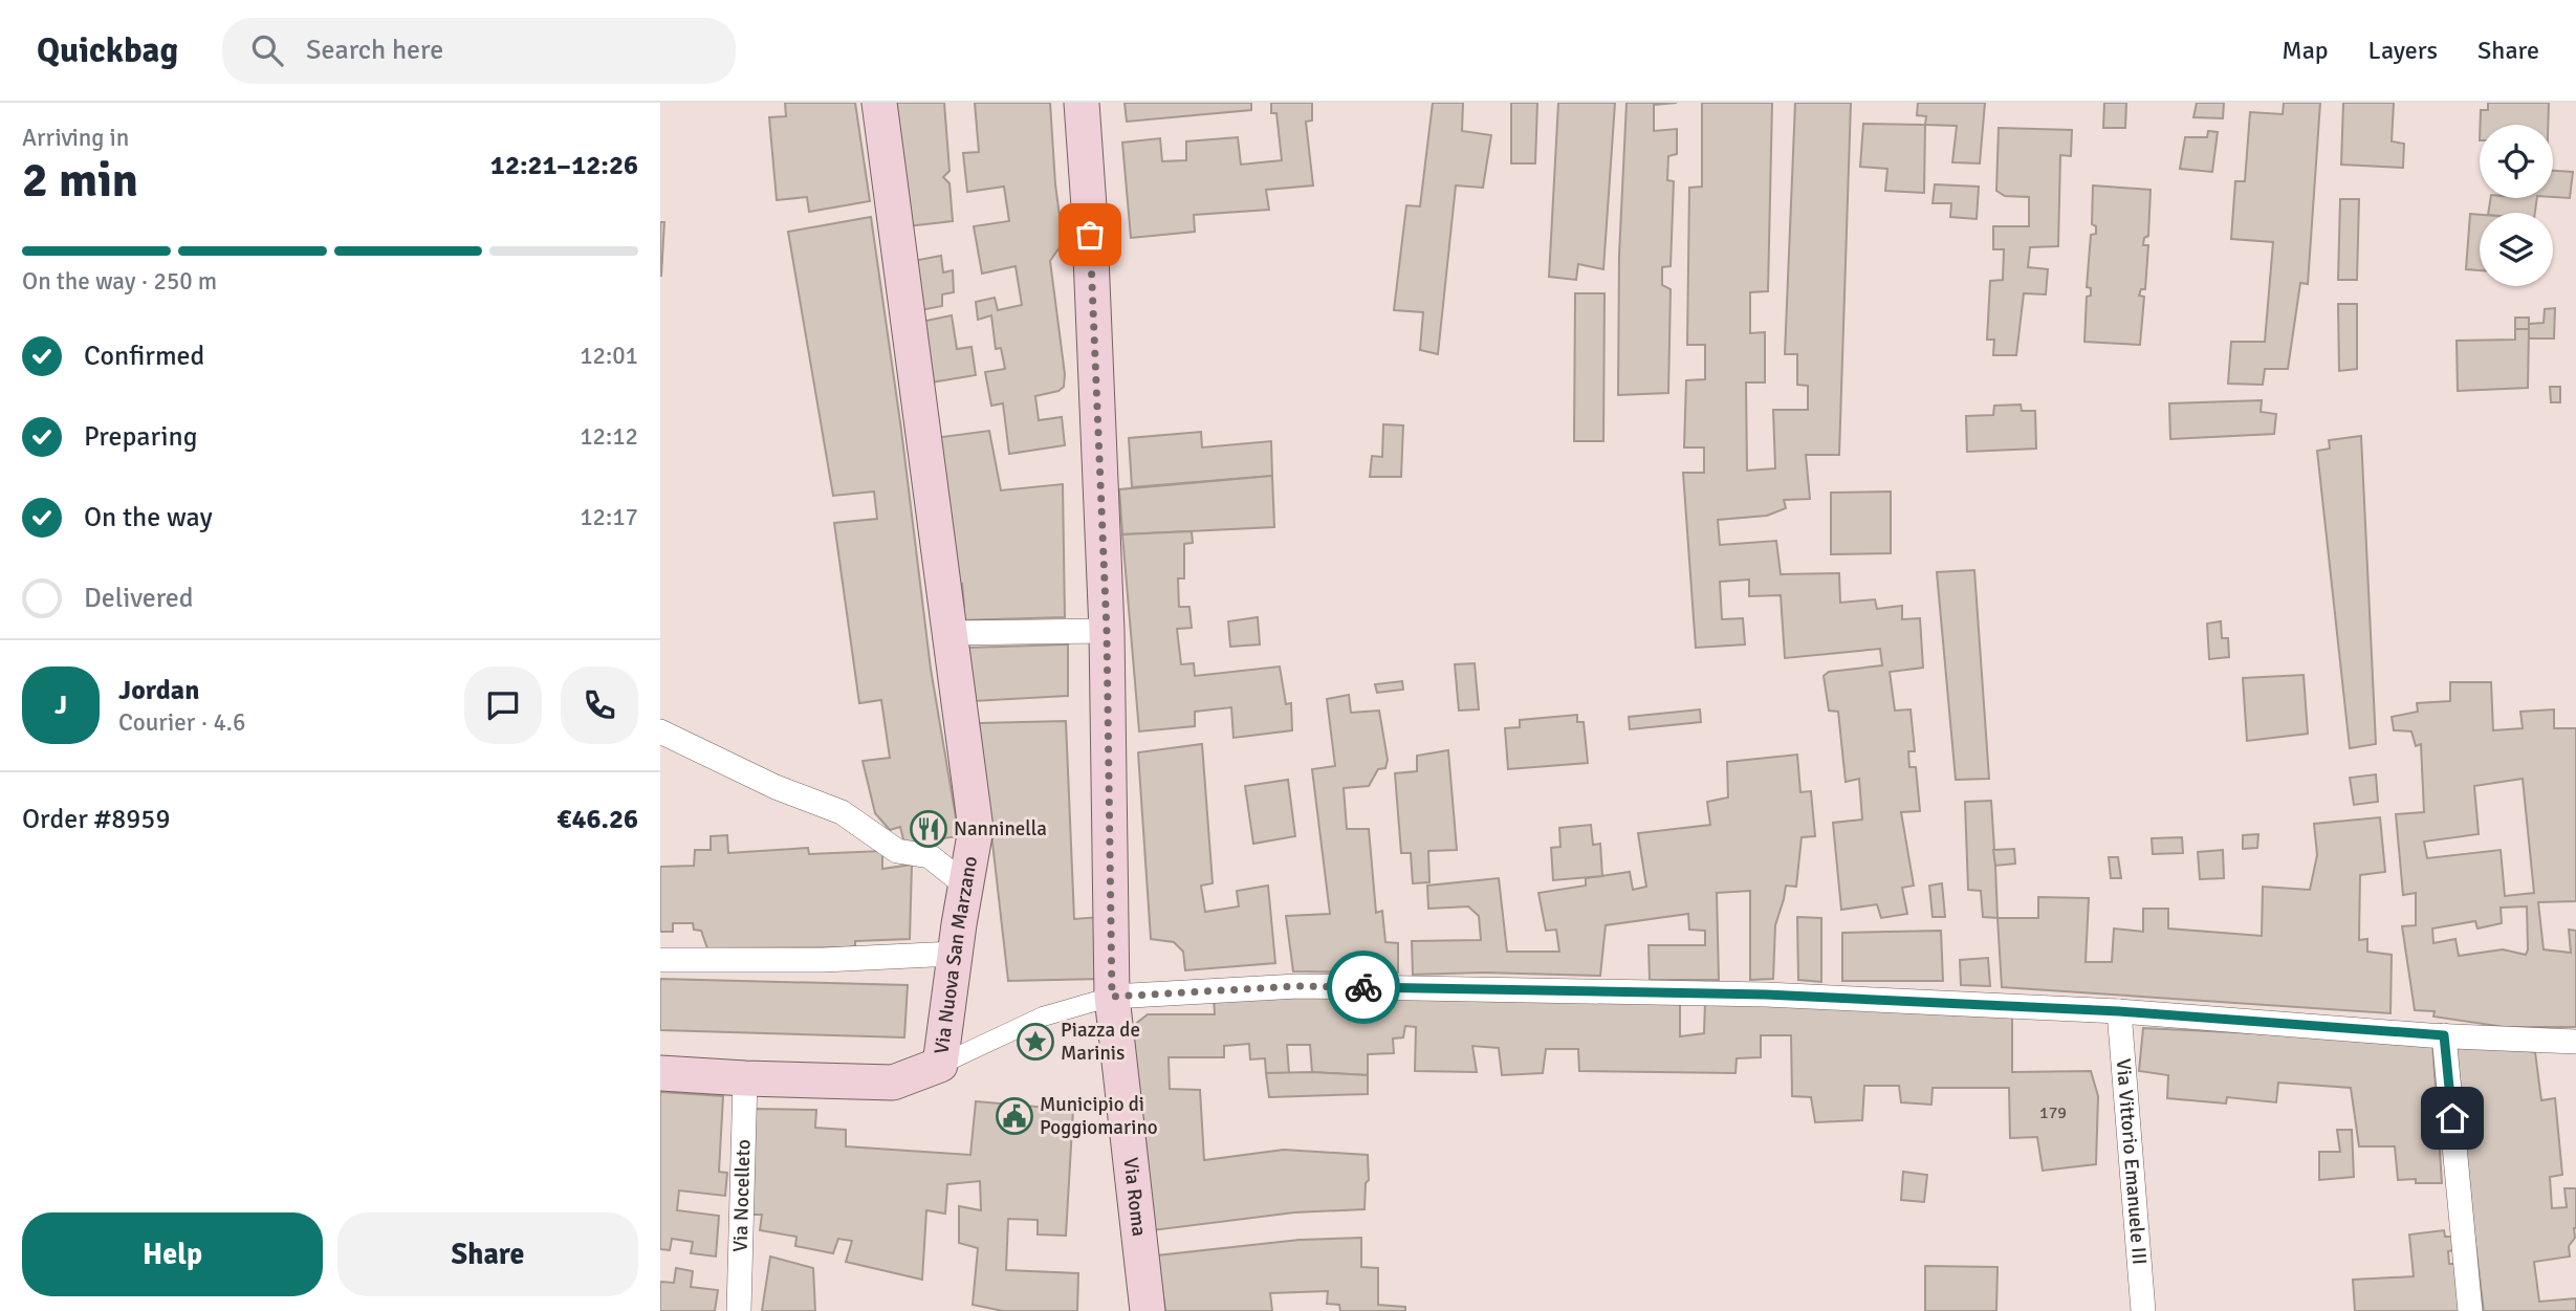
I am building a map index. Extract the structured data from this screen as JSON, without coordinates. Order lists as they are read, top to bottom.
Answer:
{
  "streets": {
    "main road": ["Via Nuova San Marzano", "Via Roma"],
    "street": ["Via Vittorio Emanuele III", "Via Nocelleto"]
  },
  "crossings": [
    ["Via Nuova San Marzano", "Via Nocelleto"]
  ],
  "places": {
    "restaurant": ["Nanninella"],
    "place": ["Piazza de Marinis"],
    "public building": ["Municipio di Poggiomarino"]
  },
  "house_numbers": ["179"],
  "page": {
    "header": "Quickbag",
    "search": "Search here",
    "nav": ["Map", "Layers", "Share"],
    "heading": ["2 min", "Arriving in", "12:21–12:26"],
    "panel": [
      "Jordan",
      "Courier · 4.6",
      "Order #8959",
      "€46.26"
    ],
    "bar": "On the way · 250 m",
    "list": [
      ["Confirmed", "12:01"],
      ["Preparing", "12:12"],
      ["On the way", "12:17"],
      "Delivered"
    ],
    "round": "J",
    "buttons": ["Help", "Share"]
  }
}
